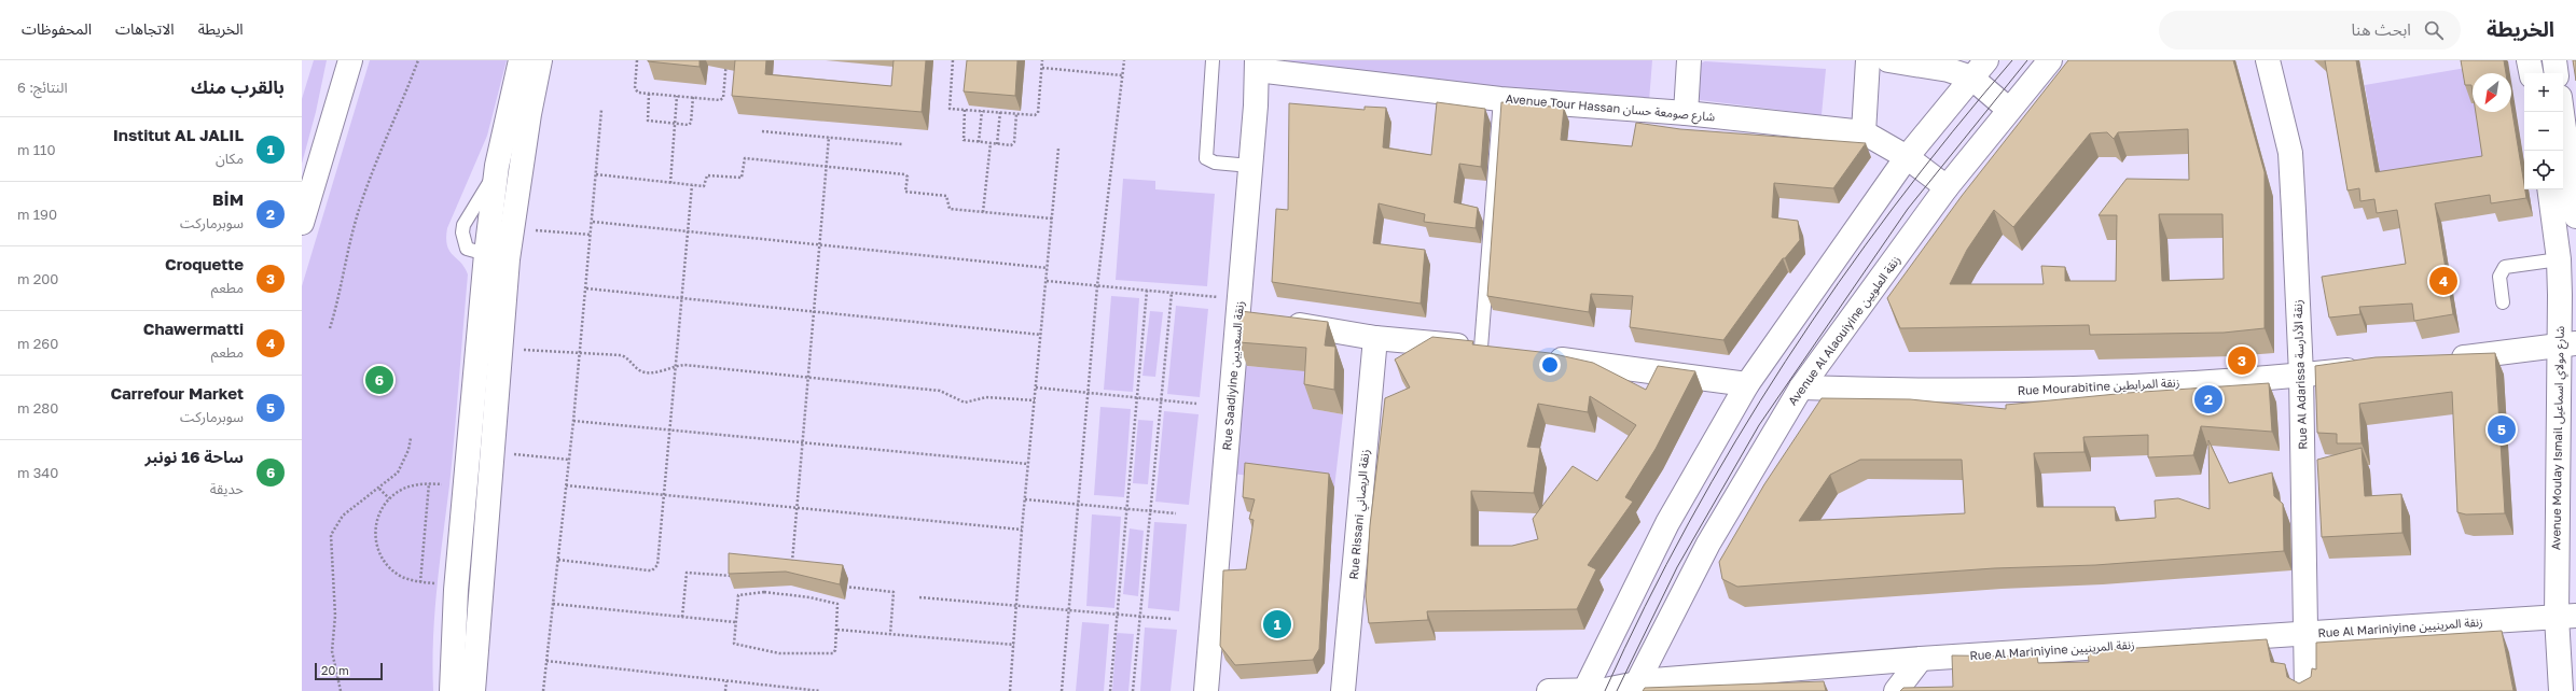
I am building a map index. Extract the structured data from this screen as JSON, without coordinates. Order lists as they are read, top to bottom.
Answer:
{
  "streets": {
    "main road": [
      "Avenue Tour Hassan شارع صومعة حسان",
      "Avenue Al Alaouiyine زنقة العلويين",
      "Rue Al Adarissa زنقة الأدارسة",
      "Rue Saadiyine زنقة السعديين",
      "Rue Mourabitine زنقة المرابطين",
      "Avenue Moulay Ismail شارع مولاي اسماعيل",
      "Rue Rissani زنقة الريصاني",
      "Rue Al Mariniyine زنقة المرينيين"
    ]
  },
  "crossings": [
    ["Avenue Tour Hassan شارع صومعة حسان", "Avenue Al Alaouiyine زنقة العلويين"],
    ["Avenue Tour Hassan شارع صومعة حسان", "Rue Saadiyine زنقة السعديين"],
    ["Avenue Al Alaouiyine زنقة العلويين", "Rue Mourabitine زنقة المرابطين"],
    ["Avenue Al Alaouiyine زنقة العلويين", "Rue Al Mariniyine زنقة المرينيين"],
    ["Rue Al Adarissa زنقة الأدارسة", "Rue Mourabitine زنقة المرابطين"],
    ["Rue Al Adarissa زنقة الأدارسة", "Rue Al Mariniyine زنقة المرينيين"],
    ["Avenue Moulay Ismail شارع مولاي اسماعيل", "Rue Al Mariniyine زنقة المرينيين"]
  ],
  "scale_bar": "20 m",
  "north": "bottom left",
  "page": {
    "header": "الخريطة",
    "search": "ابحث هنا",
    "nav": ["الخريطة", "الاتجاهات", "المحفوظات"],
    "heading": ["بالقرب منك", "النتائج: 6"],
    "map_buttons": ["+", "−"],
    "list": [
      {
        "mark": "1",
        "name": "Institut AL JALIL",
        "note": "مكان",
        "value": "110 m"
      },
      {
        "mark": "2",
        "name": "BİM",
        "note": "سوبرماركت",
        "value": "190 m"
      },
      {
        "mark": "3",
        "name": "Croquette",
        "note": "مطعم",
        "value": "200 m"
      },
      {
        "mark": "4",
        "name": "Chawermatti",
        "note": "مطعم",
        "value": "260 m"
      },
      {
        "mark": "5",
        "name": "Carrefour Market",
        "note": "سوبرماركت",
        "value": "280 m"
      },
      {
        "mark": "6",
        "name": "ساحة 16 نونبر",
        "note": "حديقة",
        "value": "340 m"
      }
    ],
    "pins": [
      "4",
      "3",
      "6",
      "2",
      "5",
      "1"
    ],
    "scale": "20 m"
  }
}
